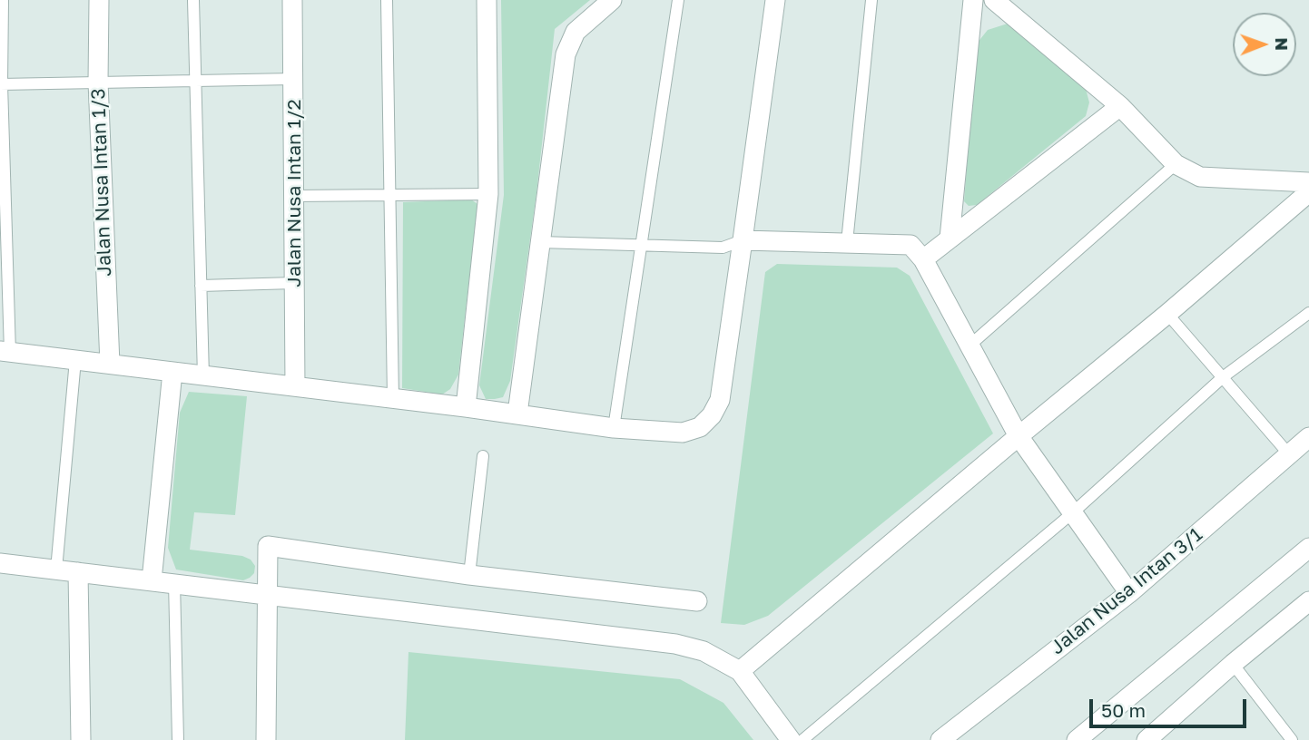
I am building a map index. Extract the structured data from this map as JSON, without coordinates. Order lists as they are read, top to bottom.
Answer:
{
  "streets": {
    "street": ["Jalan Nusa Intan 1/3", "Jalan Nusa Intan 1/2", "Jalan Nusa Intan 3/1"]
  },
  "scale_bar": "50 m",
  "north": "right"
}
